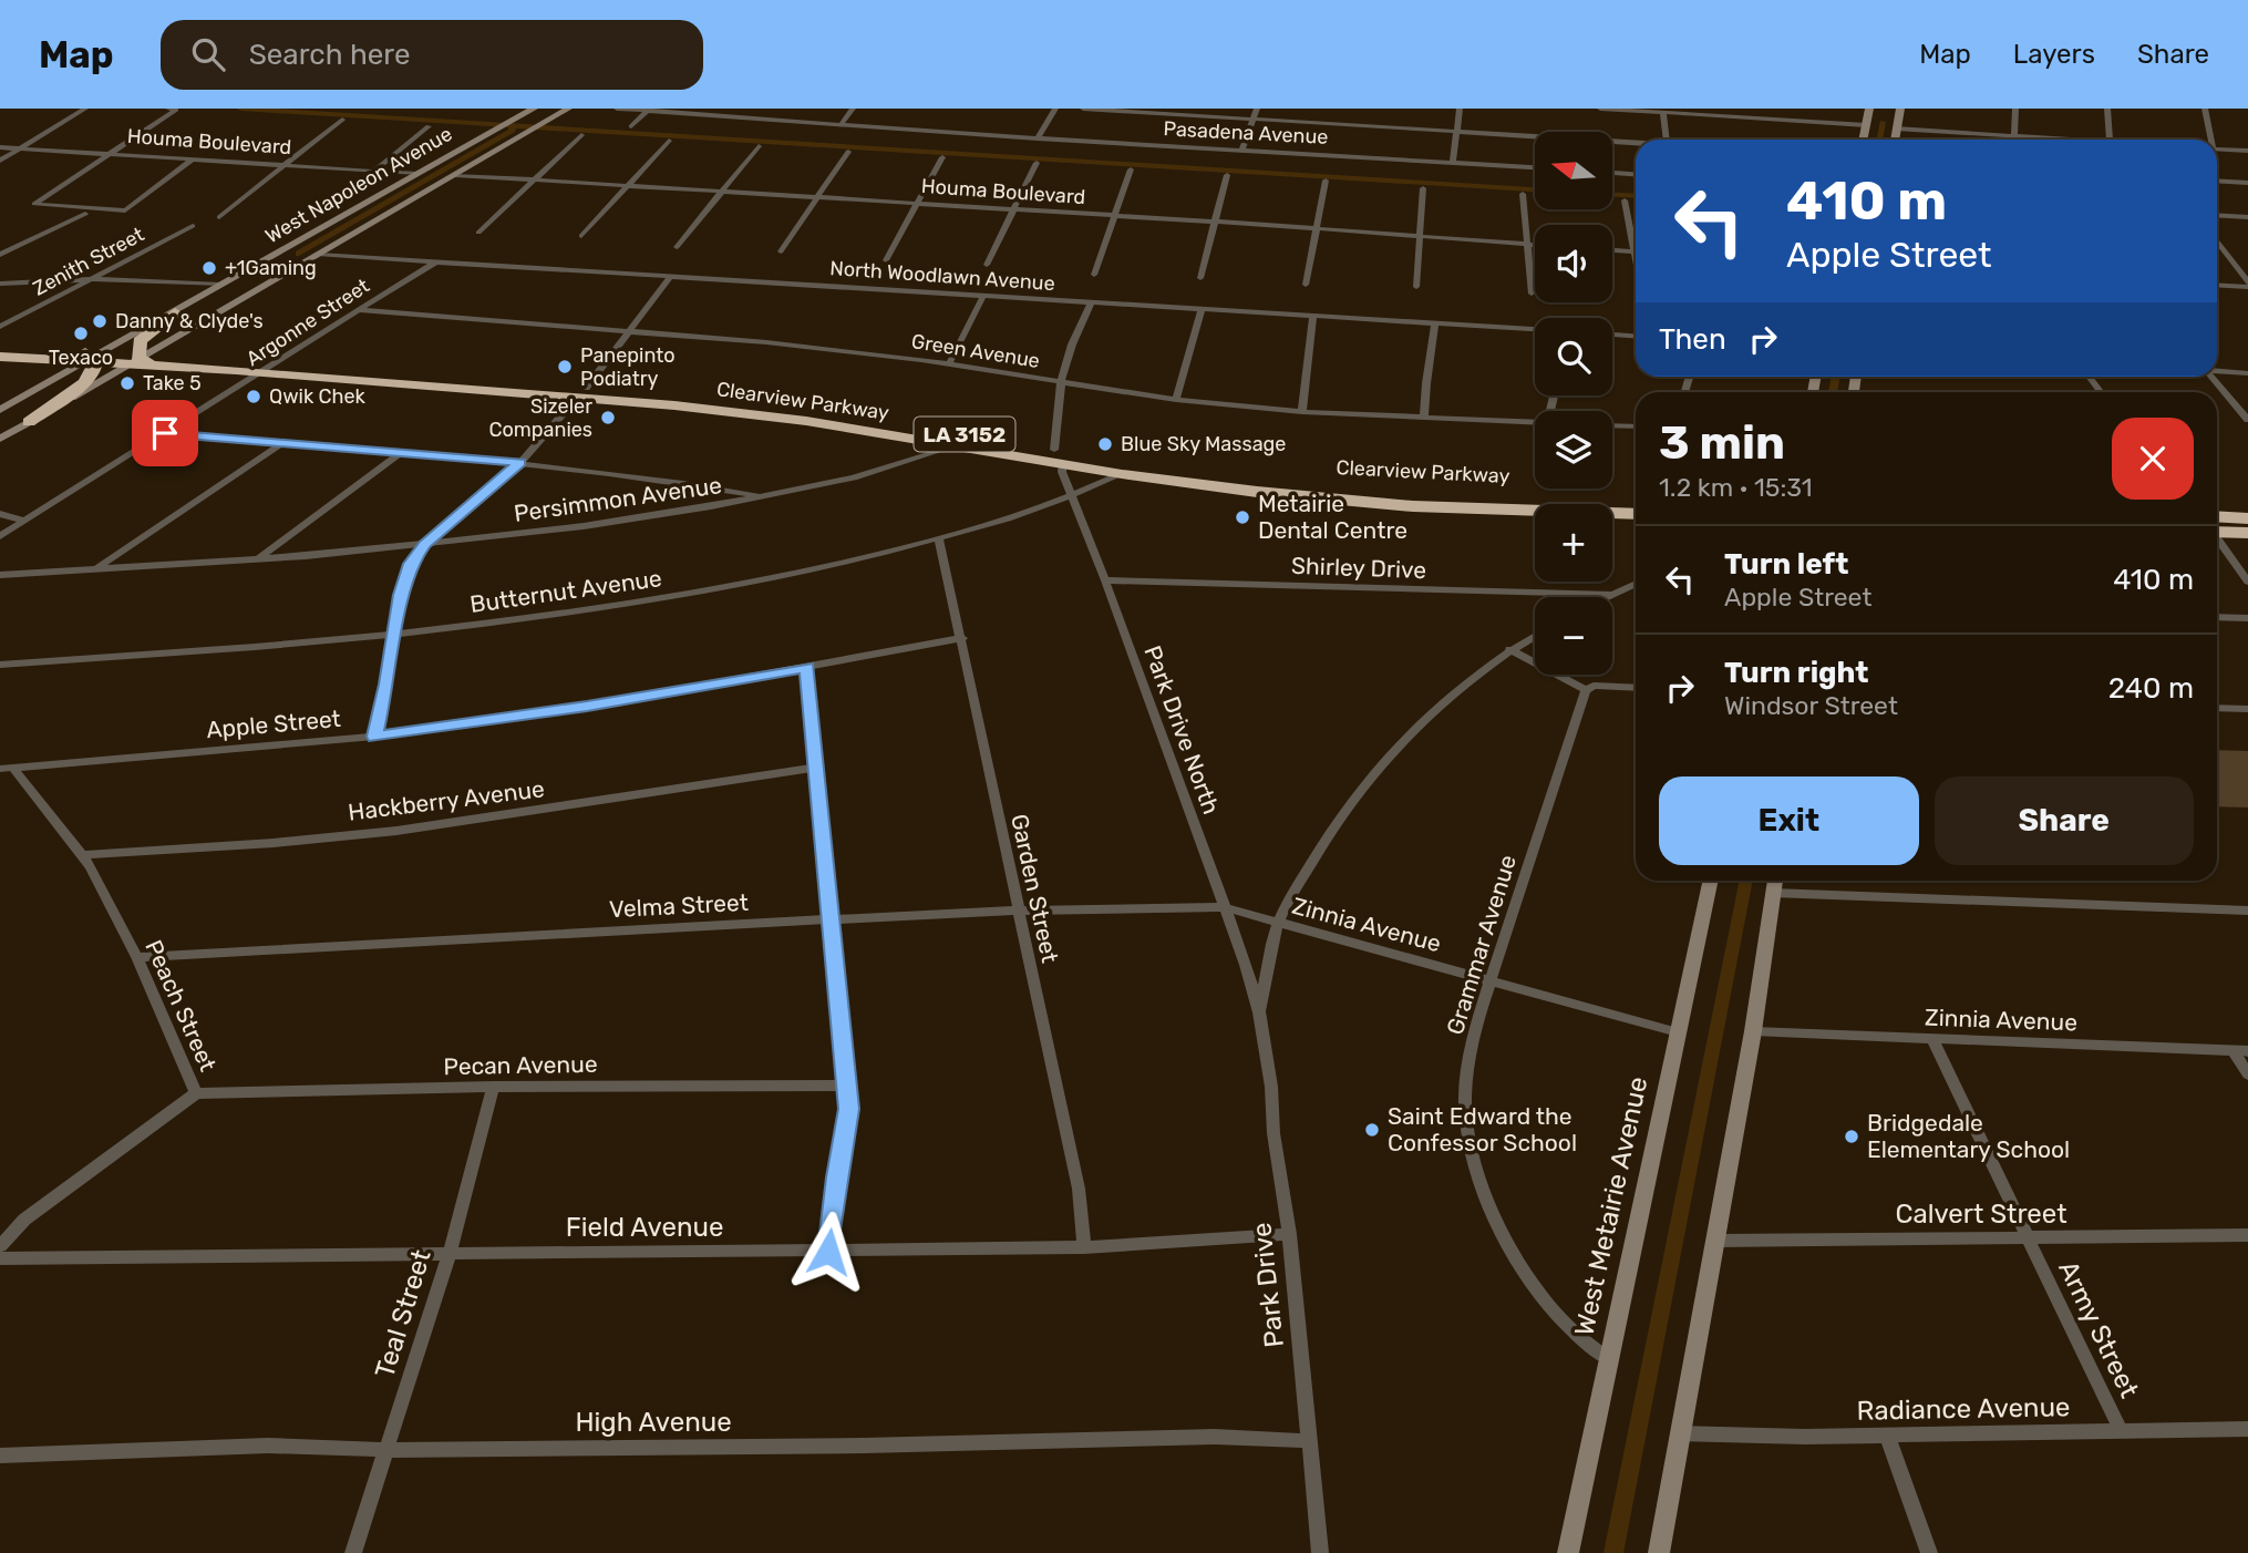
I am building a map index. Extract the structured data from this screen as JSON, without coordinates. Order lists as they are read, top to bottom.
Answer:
{
  "streets": {
    "highway": ["Clearview Parkway", "LA 3152"],
    "main road": ["West Napoleon Avenue", "West Metairie Avenue"],
    "street": [
      "Pasadena Avenue",
      "Houma Boulevard",
      "Zenith Street",
      "North Woodlawn Avenue",
      "Argonne Street",
      "Green Avenue",
      "Persimmon Avenue",
      "Shirley Drive",
      "Butternut Avenue",
      "Apple Street",
      "Park Drive North",
      "Hackberry Avenue",
      "Garden Street",
      "Velma Street",
      "Zinnia Avenue",
      "Grammar Avenue",
      "Peach Street",
      "Pecan Avenue",
      "Calvert Street",
      "Field Avenue",
      "Park Drive",
      "Teal Street",
      "Army Street",
      "Radiance Avenue",
      "High Avenue"
    ]
  },
  "crossings": [
    ["Houma Boulevard", "West Napoleon Avenue"],
    ["West Napoleon Avenue", "North Woodlawn Avenue"],
    ["West Napoleon Avenue", "Clearview Parkway"],
    ["North Woodlawn Avenue", "Argonne Street"],
    ["North Woodlawn Avenue", "Park Drive North"],
    ["Argonne Street", "Green Avenue"],
    ["Argonne Street", "Clearview Parkway"],
    ["Green Avenue", "Park Drive North"],
    ["Clearview Parkway", "Persimmon Avenue"],
    ["Clearview Parkway", "Butternut Avenue"],
    ["Clearview Parkway", "Park Drive North"],
    ["Shirley Drive", "Park Drive North"],
    ["Butternut Avenue", "Park Drive North"],
    ["Butternut Avenue", "Garden Street"],
    ["Apple Street", "Garden Street"],
    ["Apple Street", "Peach Street"],
    ["Park Drive North", "Velma Street"],
    ["Park Drive North", "Zinnia Avenue"],
    ["Park Drive North", "Park Drive"],
    ["Hackberry Avenue", "Peach Street"],
    ["Garden Street", "Velma Street"],
    ["Garden Street", "Field Avenue"],
    ["Velma Street", "Zinnia Avenue"],
    ["Velma Street", "Peach Street"],
    ["Zinnia Avenue", "Grammar Avenue"],
    ["Zinnia Avenue", "West Metairie Avenue"],
    ["Zinnia Avenue", "Army Street"],
    ["Grammar Avenue", "West Metairie Avenue"],
    ["Peach Street", "Pecan Avenue"],
    ["Pecan Avenue", "Teal Street"],
    ["Calvert Street", "Army Street"],
    ["Field Avenue", "Park Drive"],
    ["Field Avenue", "Teal Street"],
    ["Park Drive", "High Avenue"],
    ["Teal Street", "High Avenue"],
    ["Army Street", "Radiance Avenue"]
  ],
  "places": [
    "+1Gaming",
    "Danny & Clyde's",
    "Texaco",
    "Panepinto Podiatry",
    "Take 5",
    "Qwik Chek",
    "Sizeler Companies",
    "Blue Sky Massage",
    "Metairie Dental Centre",
    "Saint Edward the Confessor School",
    "Bridgedale Elementary School"
  ],
  "north": "left",
  "page": {
    "header": "Map",
    "search": "Search here",
    "nav": ["Map", "Layers", "Share"],
    "map_buttons": ["+", "−"],
    "turn": ["410 m", "Apple Street"],
    "then": "Then",
    "heading": ["3 min", "1.2 km · 15:31"],
    "list": [
      {
        "name": "Turn left",
        "note": "Apple Street",
        "value": "410 m"
      },
      {
        "name": "Turn right",
        "note": "Windsor Street",
        "value": "240 m"
      }
    ],
    "buttons": ["Exit", "Share"]
  }
}
